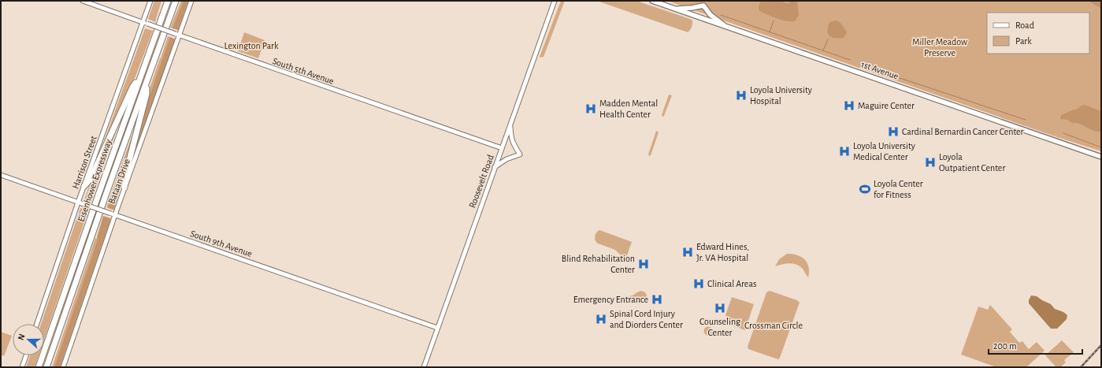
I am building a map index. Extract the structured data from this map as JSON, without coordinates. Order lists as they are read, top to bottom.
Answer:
{
  "streets": {
    "highway": ["Eisenhower Expressway"],
    "main road": ["1st Avenue"],
    "street": [
      "South 5th Avenue",
      "Harrison Street",
      "Bataan Drive",
      "Roosevelt Road",
      "South 9th Avenue"
    ]
  },
  "crossings": [
    ["South 5th Avenue", "Harrison Street"],
    ["South 5th Avenue", "Bataan Drive"],
    ["South 5th Avenue", "Roosevelt Road"],
    ["Harrison Street", "South 9th Avenue"],
    ["Bataan Drive", "South 9th Avenue"],
    ["Roosevelt Road", "South 9th Avenue"]
  ],
  "parks": ["Miller Meadow Preserve", "Lexington Park", "Crossman Circle"],
  "places": {
    "hospital": [
      "Loyola University Hospital",
      "Maguire Center",
      "Madden Mental Health Center",
      "Cardinal Bernardin Cancer Center",
      "Loyola University Medical Center",
      "Loyola Outpatient Center",
      "Edward Hines, Jr. VA Hospital",
      "Blind Rehabilitation Center",
      "Clinical Areas",
      "Emergency Entrance",
      "Counseling Center",
      "Spinal Cord Injury and Diorders Center"
    ],
    "sports": ["Loyola Center for Fitness"]
  },
  "legend": ["Road", "Park"],
  "scale_bar": "200 m",
  "north": "left"
}
